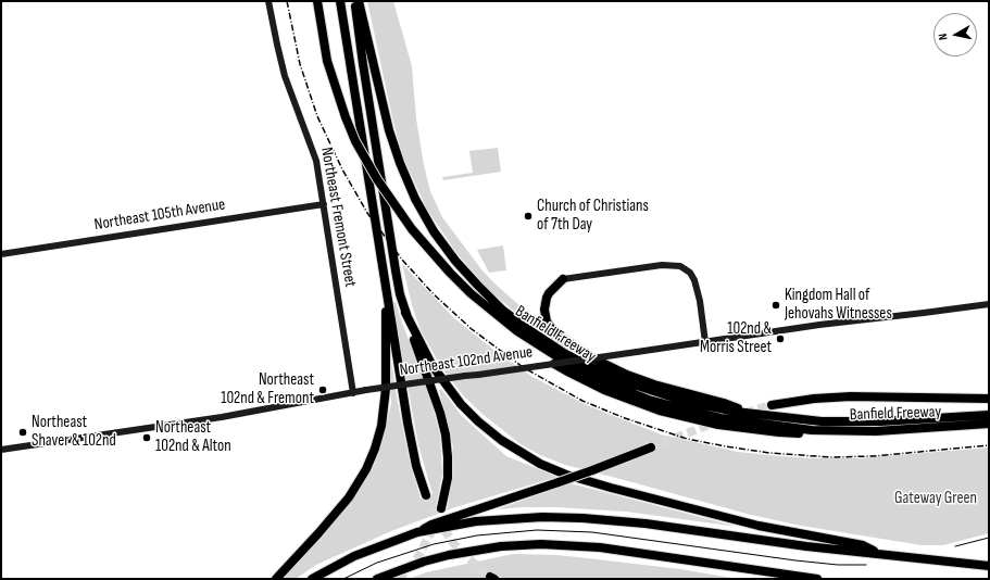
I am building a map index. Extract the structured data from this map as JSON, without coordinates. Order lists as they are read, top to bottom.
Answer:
{
  "streets": {
    "highway": ["Banfield Freeway"],
    "main road": ["Northeast 105th Avenue", "Northeast Fremont Street", "Northeast 102nd Avenue"]
  },
  "crossings": [
    ["Northeast 105th Avenue", "Northeast Fremont Street"],
    ["Northeast Fremont Street", "Northeast 102nd Avenue"]
  ],
  "parks": ["Gateway Green"],
  "places": [
    "Church of Christians of 7th Day",
    "Kingdom Hall of Jehovahs Witnesses",
    "102nd & Morris Street",
    "Northeast 102nd & Fremont",
    "Northeast Shaver & 102nd",
    "Northeast 102nd & Alton"
  ],
  "north": "left"
}
